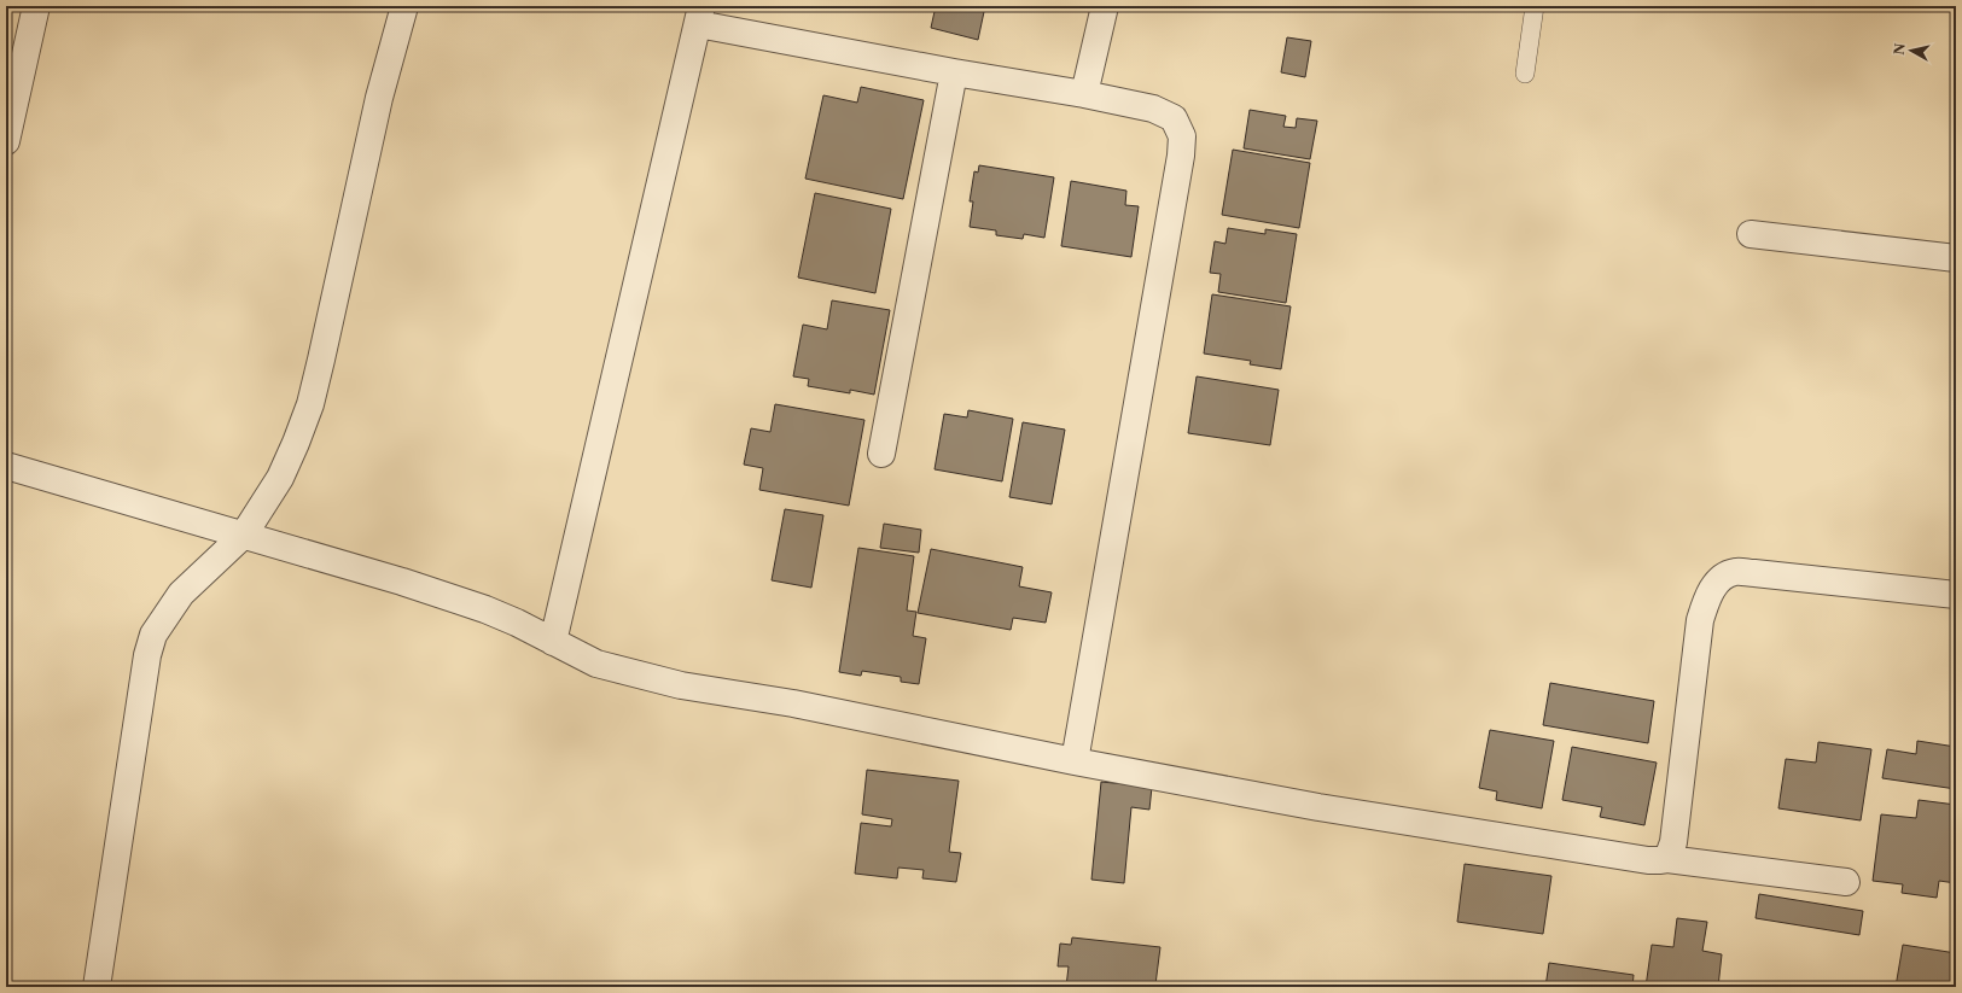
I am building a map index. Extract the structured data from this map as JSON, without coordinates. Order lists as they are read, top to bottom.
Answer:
{
  "north": "left"
}
